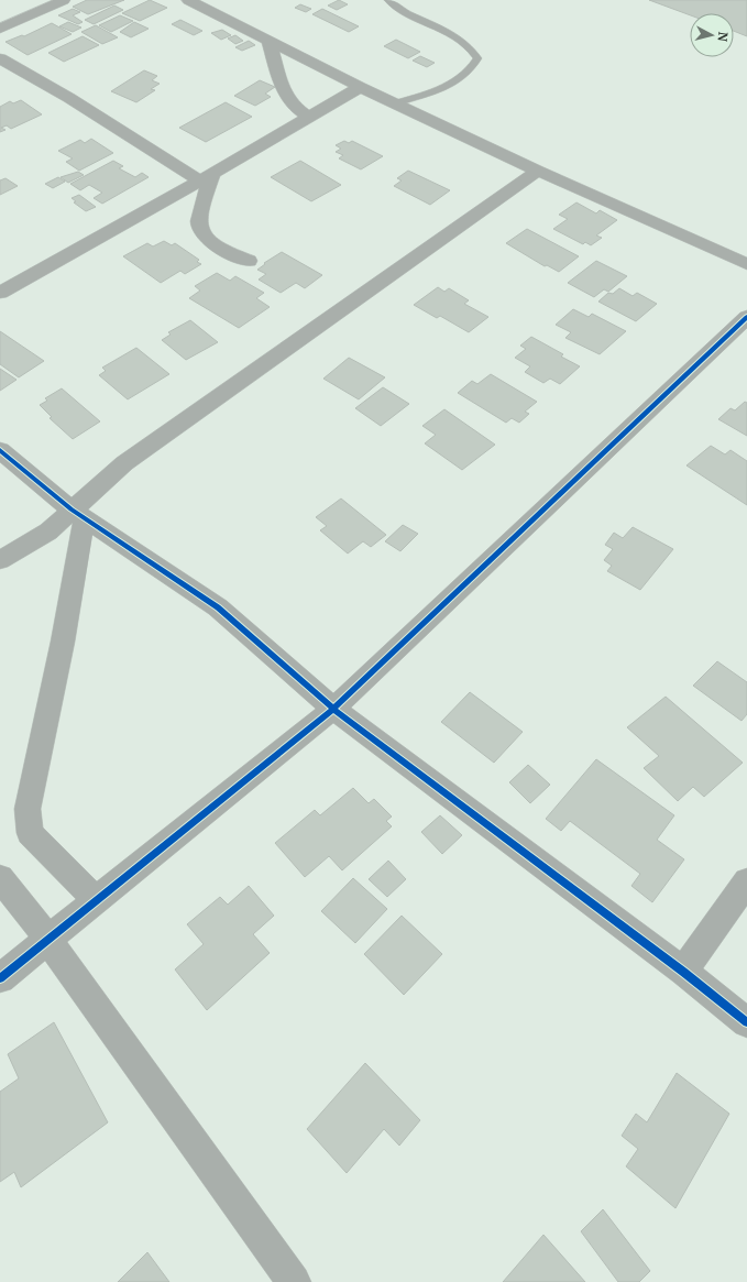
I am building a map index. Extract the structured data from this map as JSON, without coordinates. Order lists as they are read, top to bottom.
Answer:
{
  "north": "right"
}
